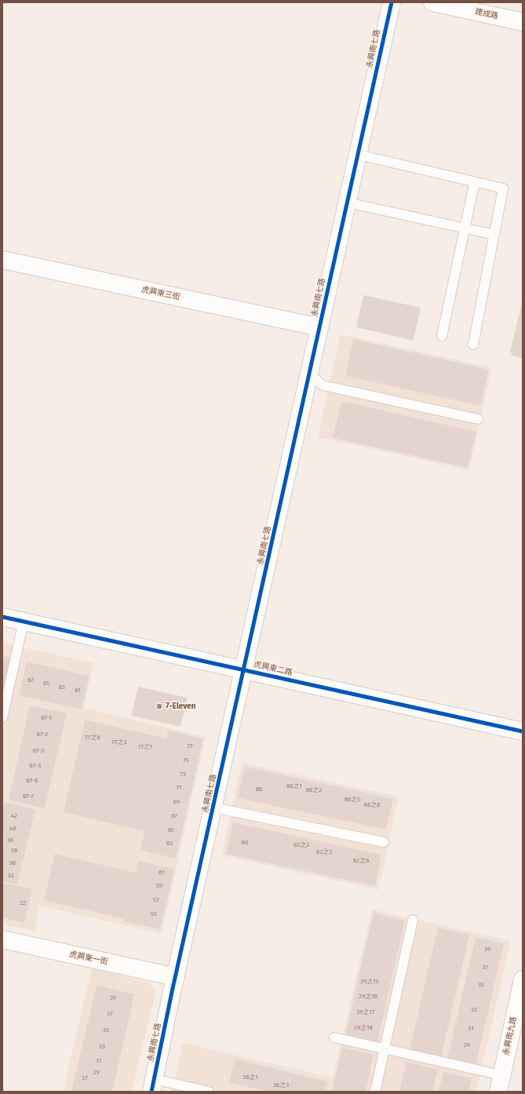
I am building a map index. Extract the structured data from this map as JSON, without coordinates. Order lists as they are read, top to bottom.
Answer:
{
  "streets": {
    "street": [
      "建成路",
      "永興南七路",
      "虎興東三街",
      "虎興東二路",
      "虎興東一街",
      "永興南九路"
    ]
  },
  "crossings": [
    ["永興南七路", "虎興東三街"],
    ["永興南七路", "虎興東二路"],
    ["永興南七路", "虎興東一街"]
  ],
  "places": ["7-Eleven"],
  "house_numbers": [
    "67",
    "65",
    "63",
    "61",
    "67-1",
    "67-2",
    "77之6",
    "77之3",
    "77",
    "77之1",
    "67-3",
    "75",
    "67-5",
    "73",
    "67-6",
    "86之1",
    "71",
    "86",
    "86之2",
    "67-7",
    "86之5",
    "69",
    "86之6",
    "42",
    "67",
    "40",
    "65",
    "38",
    "80",
    "63",
    "82之2",
    "38",
    "82之3",
    "82之6",
    "36",
    "61",
    "32",
    "59",
    "57",
    "22",
    "55",
    "39",
    "37",
    "29之15",
    "35",
    "29之16",
    "39",
    "33",
    "29之17",
    "37",
    "29之18",
    "31",
    "35",
    "29",
    "33",
    "31",
    "29",
    "36之1",
    "27",
    "36之3"
  ]
}
